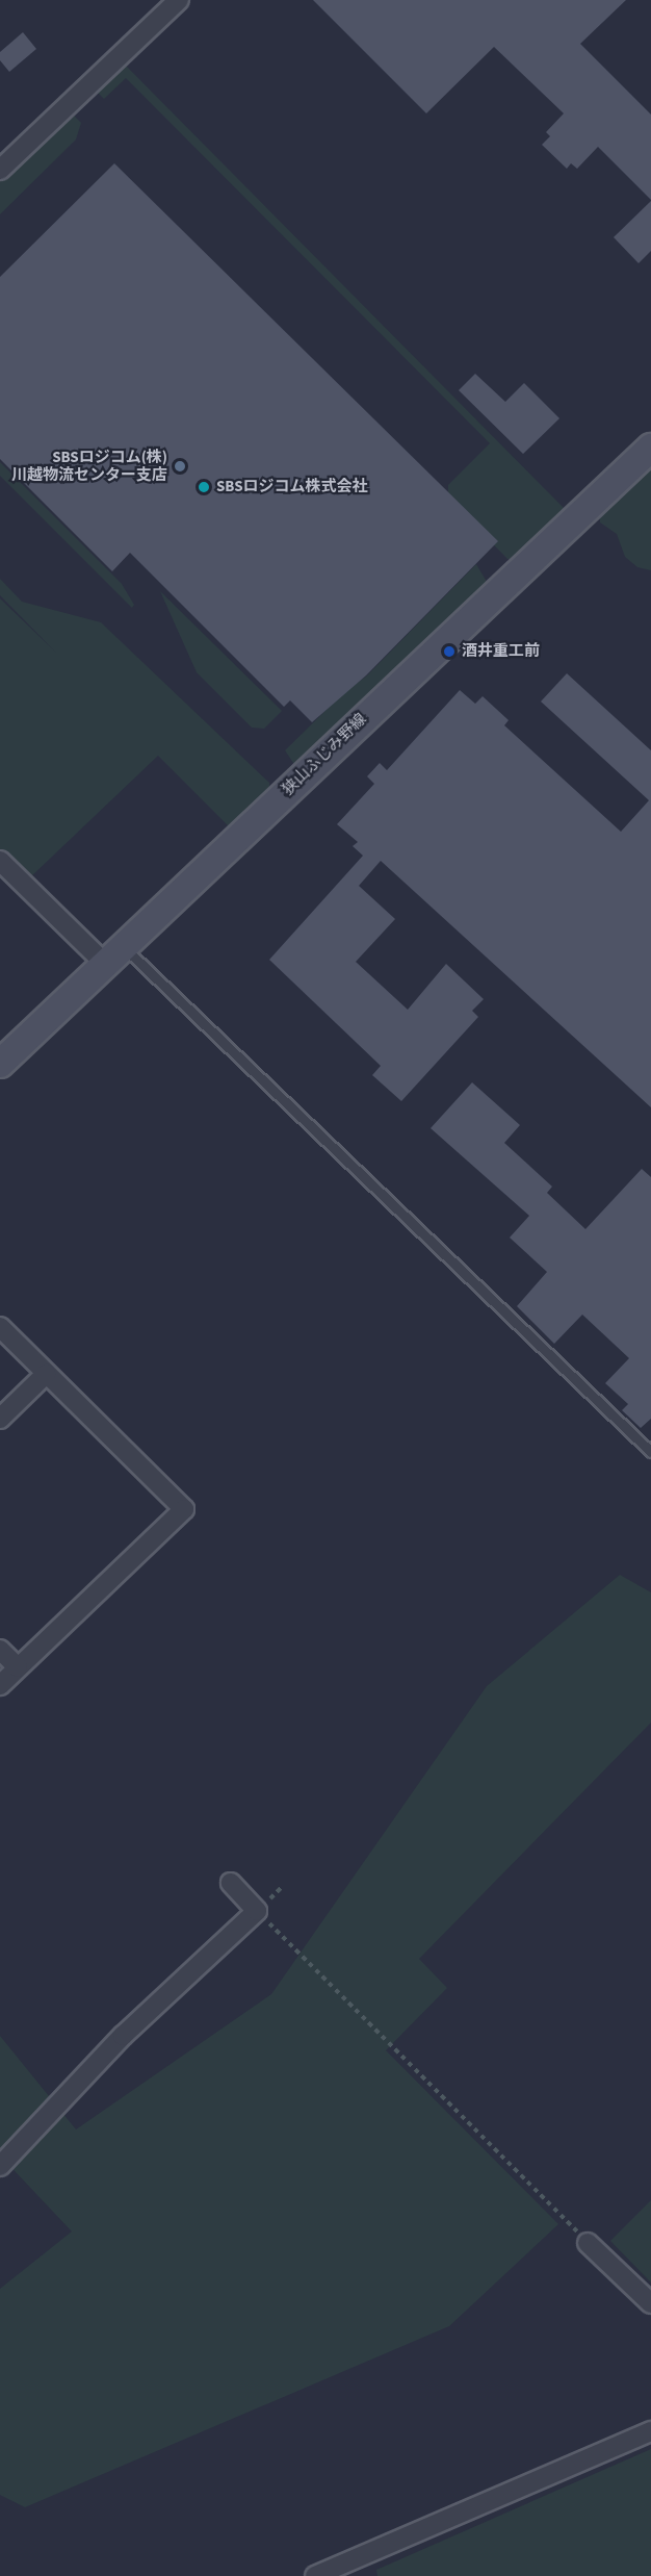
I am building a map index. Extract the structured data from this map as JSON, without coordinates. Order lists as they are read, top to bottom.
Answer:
{
  "streets": {
    "main road": ["狭山ふじみ野線"]
  },
  "places": ["SBSロジコム(株) 川越物流センター支店", "SBSロジコム株式会社", "酒井重工前"]
}
